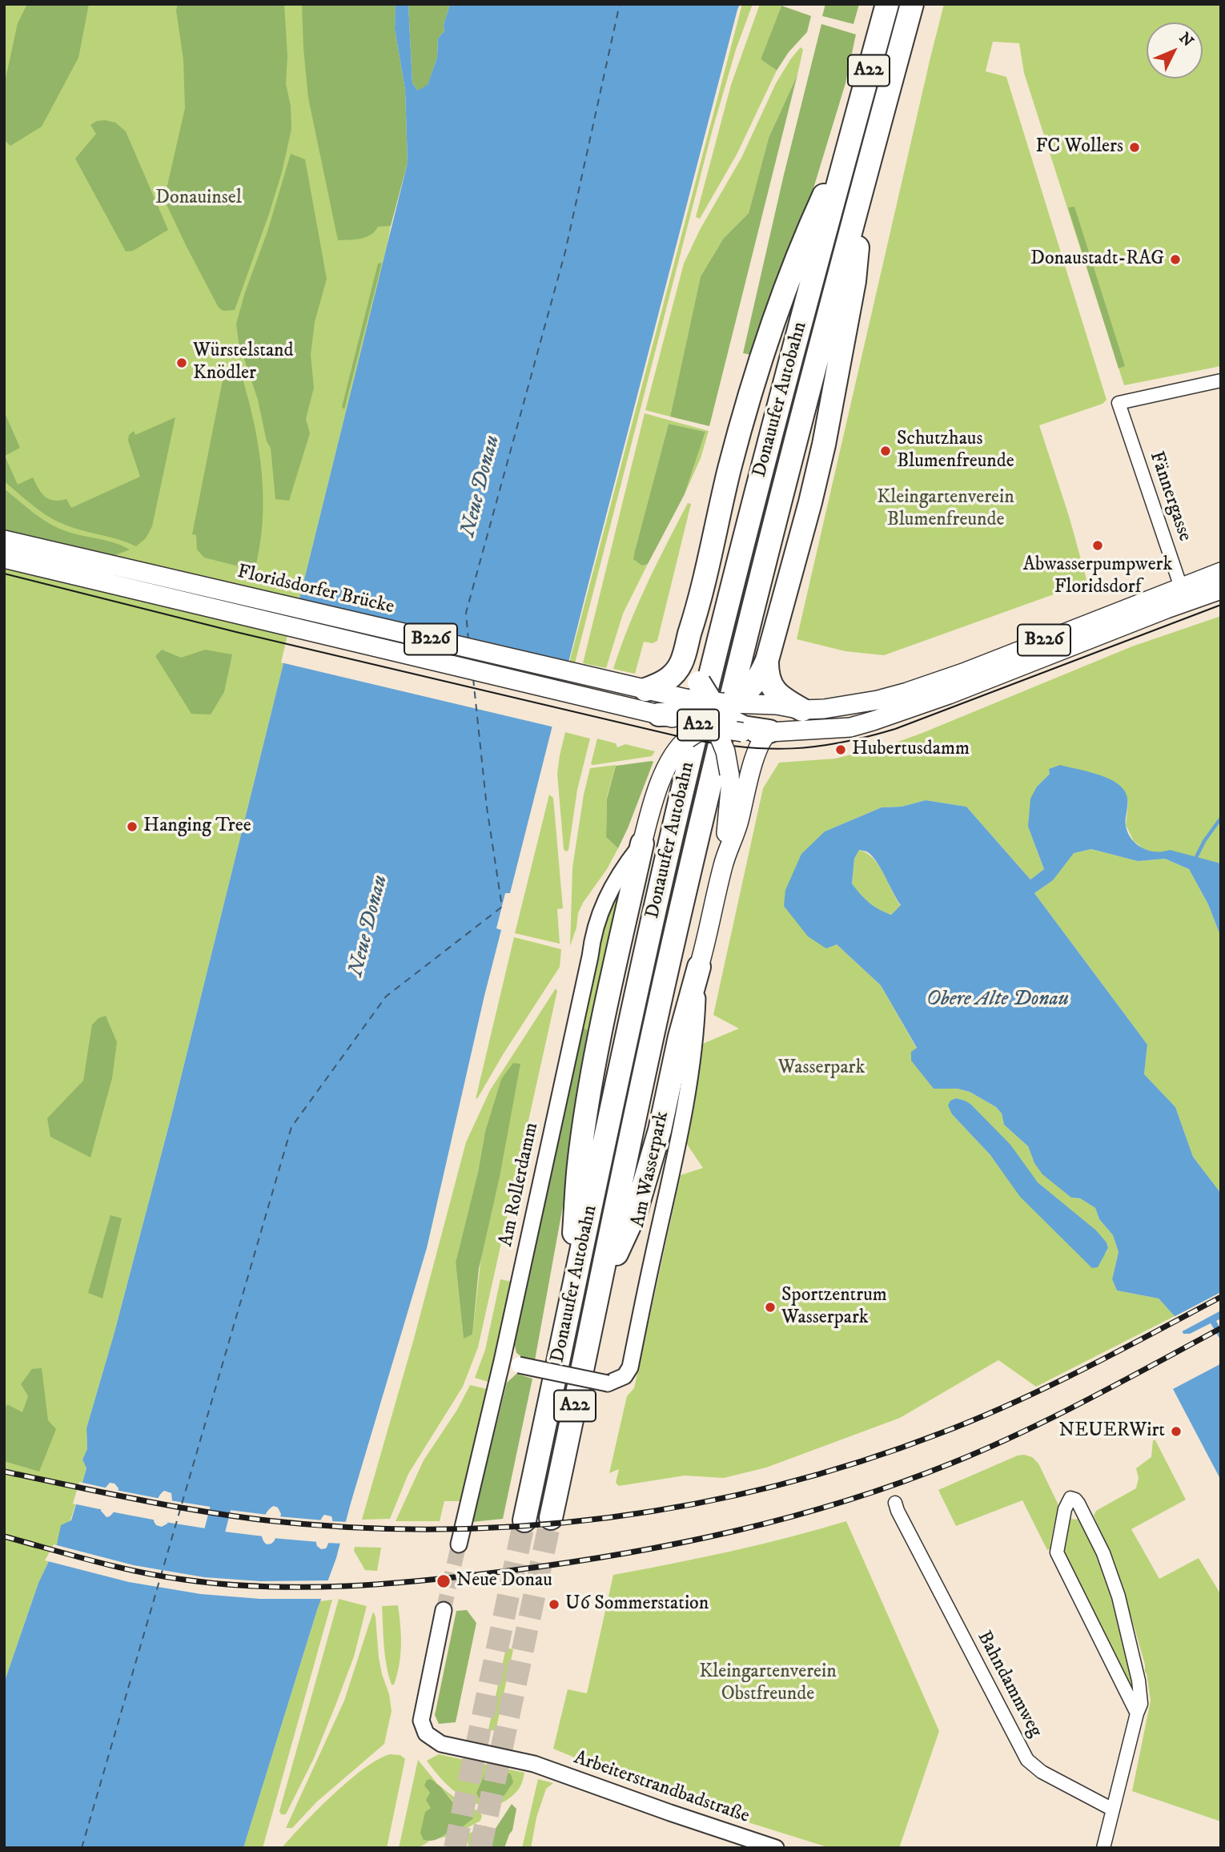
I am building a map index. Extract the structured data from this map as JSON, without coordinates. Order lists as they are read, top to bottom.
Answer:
{
  "streets": {
    "highway": ["A22", "Donauufer Autobahn"],
    "main road": ["Floridsdorfer Brücke", "B226"],
    "street": [
      "Fännergasse",
      "Am Wasserpark",
      "Am Rollerdamm",
      "Bahndammweg",
      "Arbeiterstrandbadstraße"
    ]
  },
  "crossings": [
    ["Fännergasse", "B226"],
    ["Floridsdorfer Brücke", "B226"],
    ["Am Wasserpark", "Am Rollerdamm"]
  ],
  "water": ["Neue Donau", "Obere Alte Donau"],
  "parks": [
    "Donauinsel",
    "Kleingartenverein Blumenfreunde",
    "Wasserpark",
    "Kleingartenverein Obstfreunde"
  ],
  "places": [
    "FC Wollers",
    "Donaustadt-RAG",
    "Würstelstand Knödler",
    "Schutzhaus Blumenfreunde",
    "Abwasserpumpwerk Floridsdorf",
    "Hubertusdamm",
    "Hanging Tree",
    "Sportzentrum Wasserpark",
    "NEUERWirt",
    "Neue Donau",
    "U6 Sommerstation"
  ],
  "north": "top right"
}
